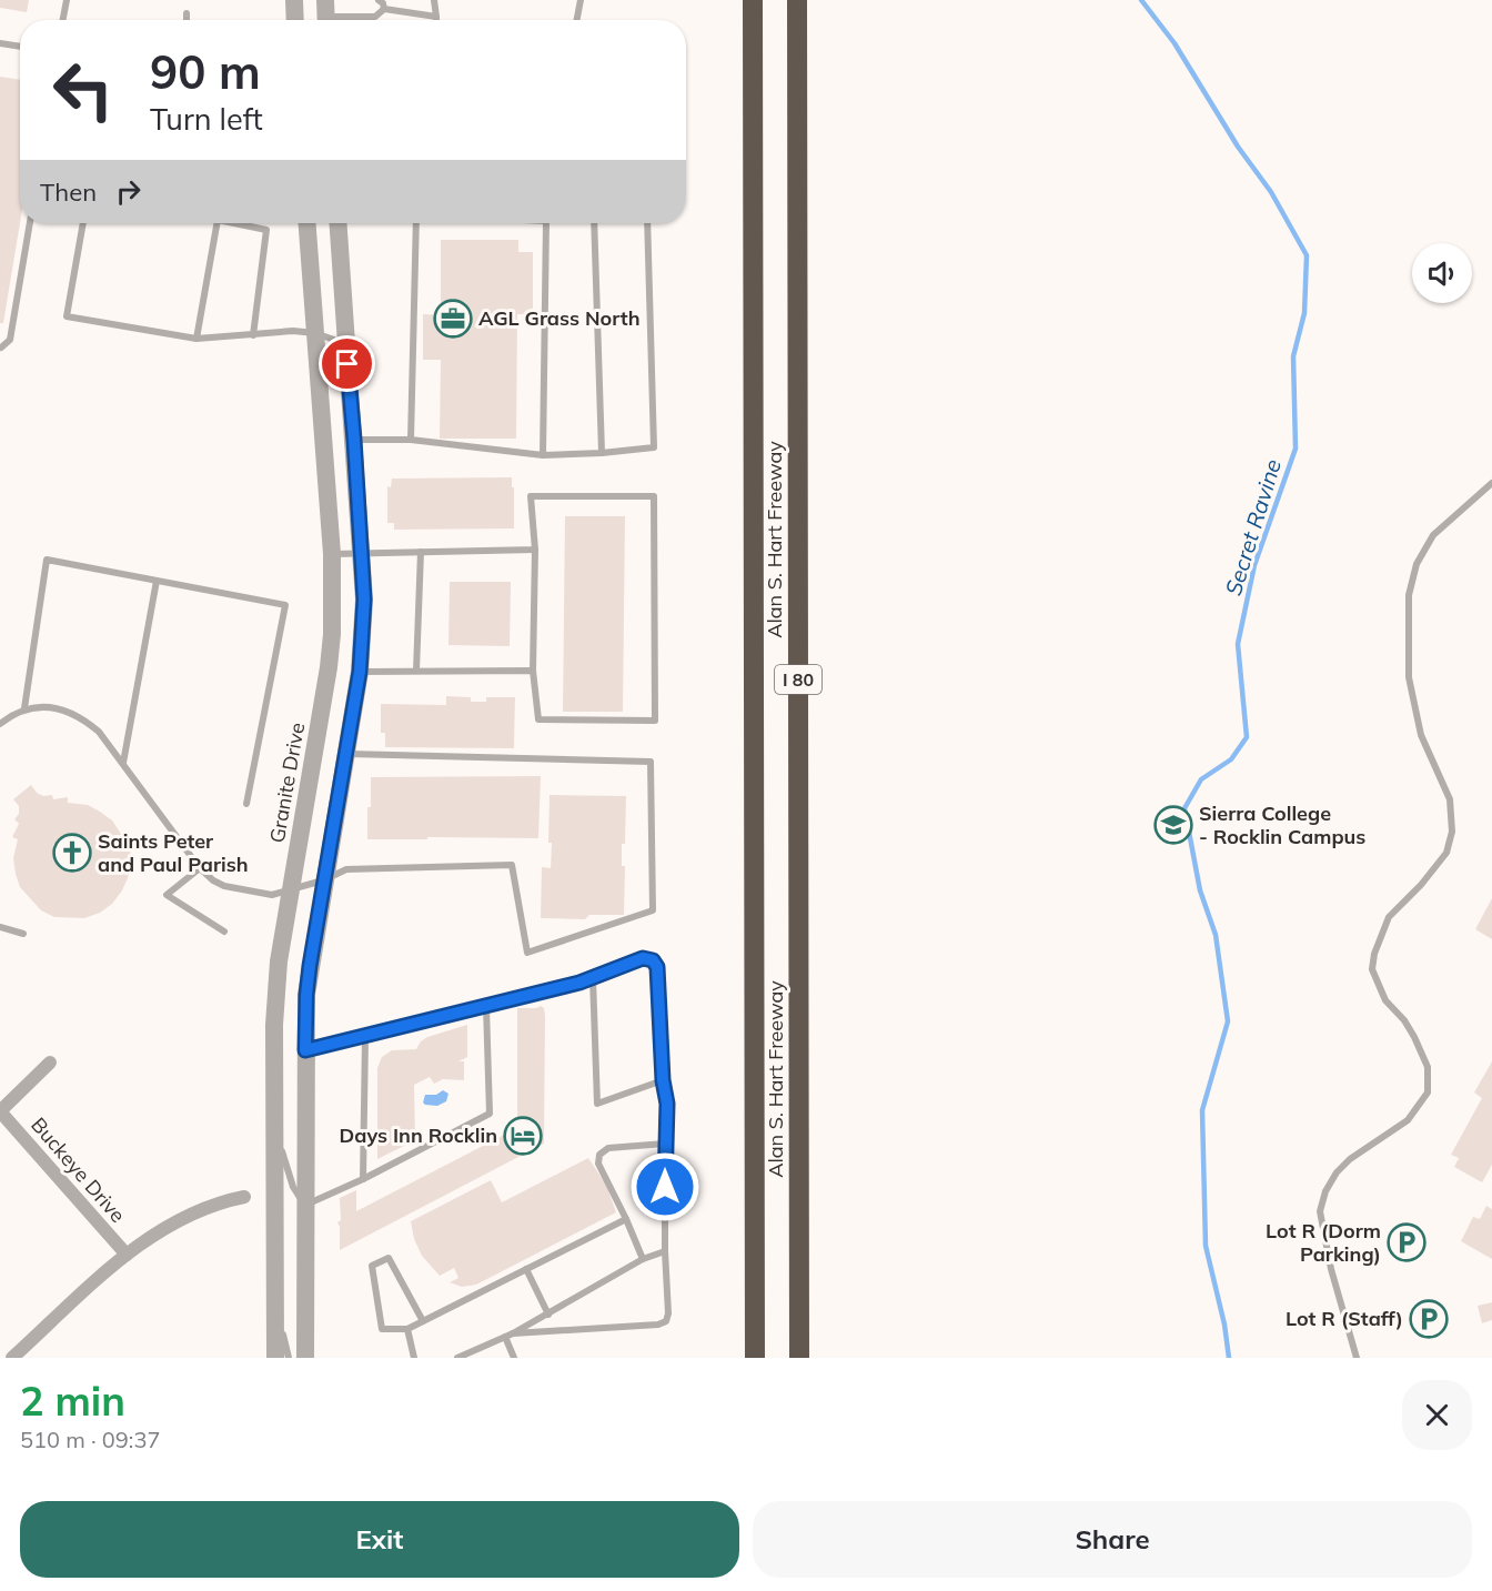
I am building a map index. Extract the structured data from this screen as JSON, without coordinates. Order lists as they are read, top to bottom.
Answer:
{
  "streets": {
    "highway": ["Alan S. Hart Freeway", "I 80"],
    "street": ["Granite Drive", "Buckeye Drive"]
  },
  "water": ["Secret Ravine"],
  "places": {
    "office": ["AGL Grass North"],
    "school or university": ["Sierra College - Rocklin Campus"],
    "church": ["Saints Peter and Paul Parish"],
    "hotel": ["Days Inn Rocklin"],
    "parking": ["Lot R (Dorm Parking)", "Lot R (Staff)"]
  },
  "page": {
    "turn": ["90 m", "Turn left"],
    "then": "Then",
    "heading": ["2 min", "510 m · 09:37"],
    "buttons": ["Exit", "Share"]
  }
}
